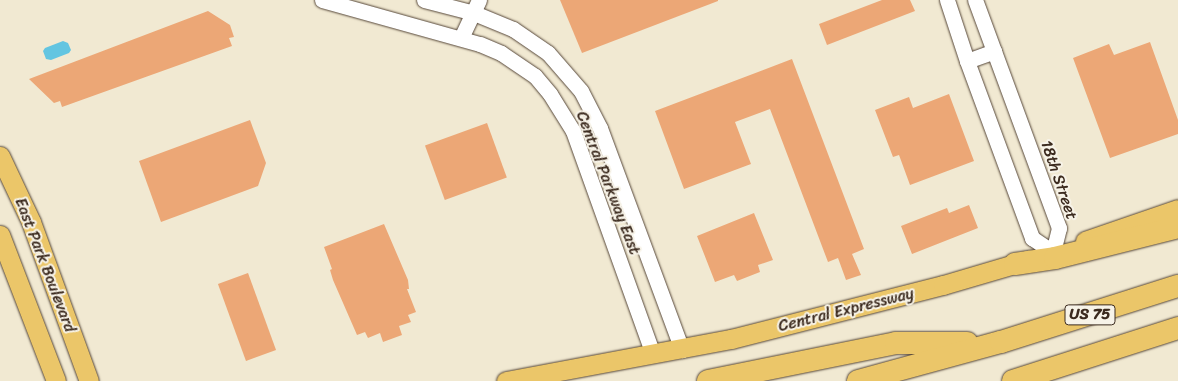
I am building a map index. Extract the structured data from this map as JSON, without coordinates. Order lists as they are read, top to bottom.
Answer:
{
  "streets": {
    "highway": ["US 75"],
    "main road": ["East Park Boulevard", "Central Expressway"],
    "street": ["18th Street", "Central Parkway East"]
  },
  "crossings": [
    ["18th Street", "Central Expressway"],
    ["Central Parkway East", "Central Expressway"]
  ]
}
